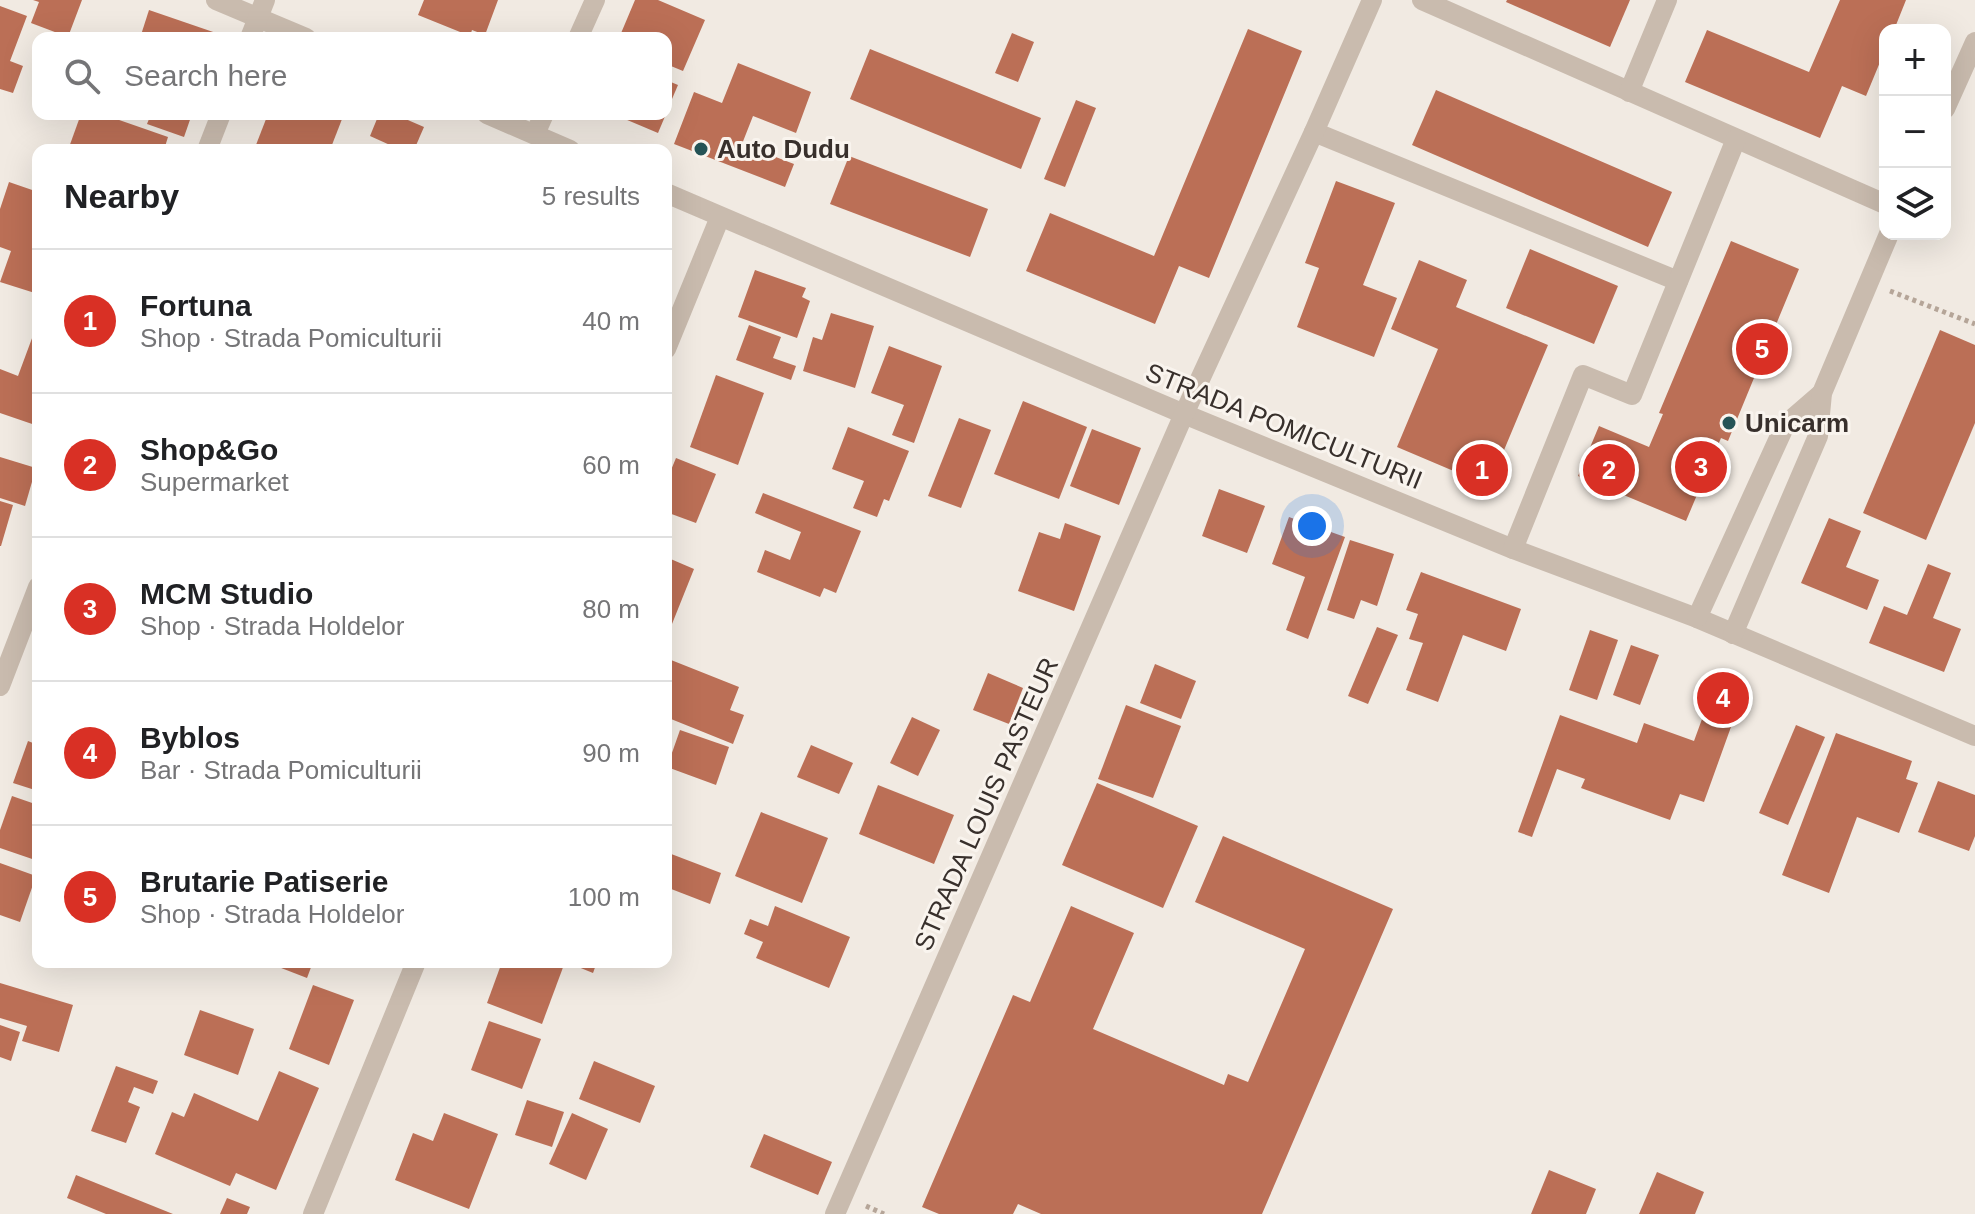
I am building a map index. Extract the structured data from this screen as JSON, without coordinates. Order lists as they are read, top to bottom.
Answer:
{
  "streets": {
    "street": ["STRADA POMICULTURII", "STRADA LOUIS PASTEUR"]
  },
  "crossings": [
    ["STRADA POMICULTURII", "STRADA LOUIS PASTEUR"]
  ],
  "places": ["Auto Dudu", "Unicarm"],
  "page": {
    "map_buttons": ["+", "−"],
    "search": "Search here",
    "heading": ["Nearby", "5 results"],
    "list": [
      {
        "mark": "1",
        "name": "Fortuna",
        "note": "Shop · Strada Pomiculturii",
        "value": "40 m"
      },
      {
        "mark": "2",
        "name": "Shop&Go",
        "note": "Supermarket",
        "value": "60 m"
      },
      {
        "mark": "3",
        "name": "MCM Studio",
        "note": "Shop · Strada Holdelor",
        "value": "80 m"
      },
      {
        "mark": "4",
        "name": "Byblos",
        "note": "Bar · Strada Pomiculturii",
        "value": "90 m"
      },
      {
        "mark": "5",
        "name": "Brutarie Patiserie",
        "note": "Shop · Strada Holdelor",
        "value": "100 m"
      }
    ],
    "pins": [
      "5",
      "3",
      "1",
      "2",
      "4"
    ]
  }
}
